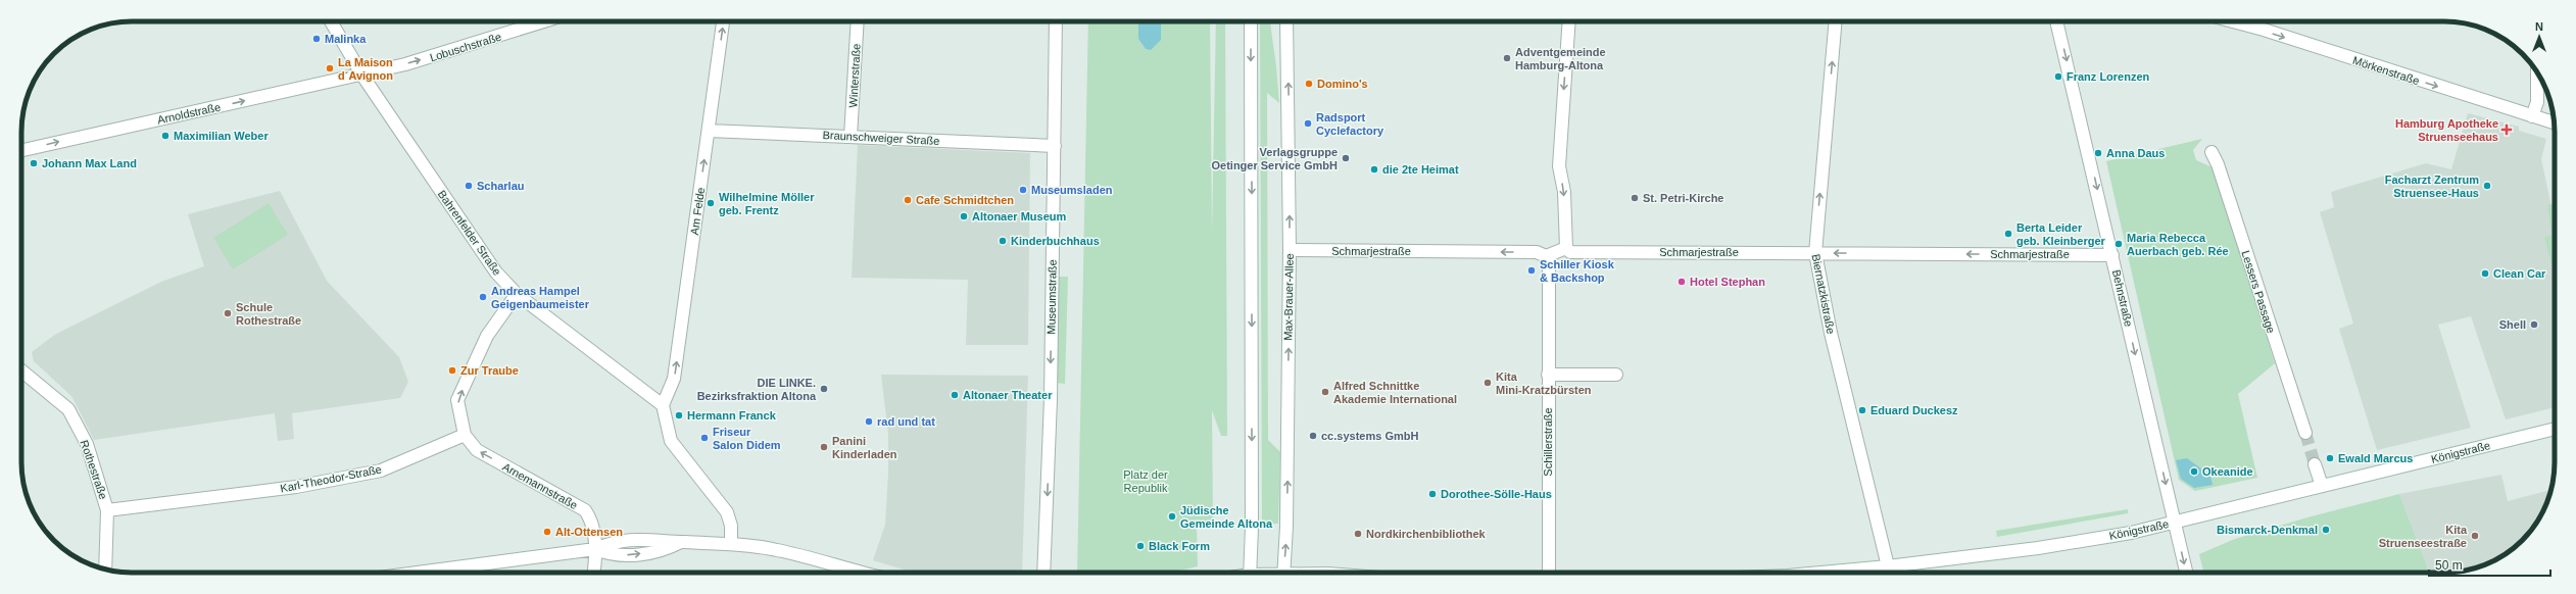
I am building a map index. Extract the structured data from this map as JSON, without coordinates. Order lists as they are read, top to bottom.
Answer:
{
  "streets": {
    "street": [
      "Lobuschstraße",
      "Mörkenstraße",
      "Winterstraße",
      "Arnoldstraße",
      "Braunschweiger Straße",
      "Am Felde",
      "Bahrenfelder Straße",
      "Schmarjestraße",
      "Lessers Passage",
      "Biernatzkistraße",
      "Museumstraße",
      "Max-Brauer-Allee",
      "Behnstraße",
      "Schillerstraße",
      "Königstraße",
      "Rothestraße",
      "Karl-Theodor-Straße",
      "Arnemannstraße"
    ]
  },
  "crossings": [
    ["Lobuschstraße", "Arnoldstraße"],
    ["Lobuschstraße", "Bahrenfelder Straße"],
    ["Winterstraße", "Braunschweiger Straße"],
    ["Arnoldstraße", "Bahrenfelder Straße"],
    ["Braunschweiger Straße", "Am Felde"],
    ["Braunschweiger Straße", "Museumstraße"],
    ["Am Felde", "Bahrenfelder Straße"],
    ["Schmarjestraße", "Biernatzkistraße"],
    ["Schmarjestraße", "Max-Brauer-Allee"],
    ["Schmarjestraße", "Behnstraße"],
    ["Schmarjestraße", "Schillerstraße"],
    ["Biernatzkistraße", "Königstraße"],
    ["Behnstraße", "Königstraße"],
    ["Rothestraße", "Karl-Theodor-Straße"],
    ["Karl-Theodor-Straße", "Arnemannstraße"]
  ],
  "one_way": [
    "Lobuschstraße",
    "Mörkenstraße",
    "Arnoldstraße",
    "Am Felde",
    "Schmarjestraße",
    "Biernatzkistraße",
    "Museumstraße",
    "Behnstraße",
    "Arnemannstraße"
  ],
  "parks": ["Platz der Republik"],
  "places": {
    "other": [
      "Malinka",
      "Adventgemeinde Hamburg-Altona",
      "La Maison d´Avignon",
      "Franz Lorenzen",
      "Domino's",
      "Radsport Cyclefactory",
      "Maximilian Weber",
      "Anna Daus",
      "Verlagsgruppe Oetinger Service GmbH",
      "Johann Max Land",
      "die 2te Heimat",
      "Scharlau",
      "Facharzt Zentrum Struensee-Haus",
      "Museumsladen",
      "St. Petri-Kirche",
      "Cafe Schmidtchen",
      "Wilhelmine Möller geb. Frentz",
      "Altonaer Museum",
      "Berta Leider geb. Kleinberger",
      "Kinderbuchhaus",
      "Maria Rebecca Auerbach geb. Rée",
      "Schiller Kiosk & Backshop",
      "Clean Car",
      "Hotel Stephan",
      "Andreas Hampel Geigenbaumeister",
      "Schule Rothestraße",
      "Shell",
      "Zur Traube",
      "Kita Mini-Kratzbürsten",
      "DIE LINKE. Bezirksfraktion Altona",
      "Alfred Schnittke Akademie International",
      "Altonaer Theater",
      "Eduard Duckesz",
      "Hermann Franck",
      "rad und tat",
      "cc.systems GmbH",
      "Friseur Salon Didem",
      "Panini Kinderladen",
      "Ewald Marcus",
      "Okeanide",
      "Dorothee-Sölle-Haus",
      "Jüdische Gemeinde Altona",
      "Bismarck-Denkmal",
      "Alt-Ottensen",
      "Nordkirchenbibliothek",
      "Kita Struenseestraße",
      "Black Form"
    ],
    "health": ["Hamburg Apotheke Struenseehaus"]
  },
  "scale_bar": "50 m",
  "north": "top"
}
